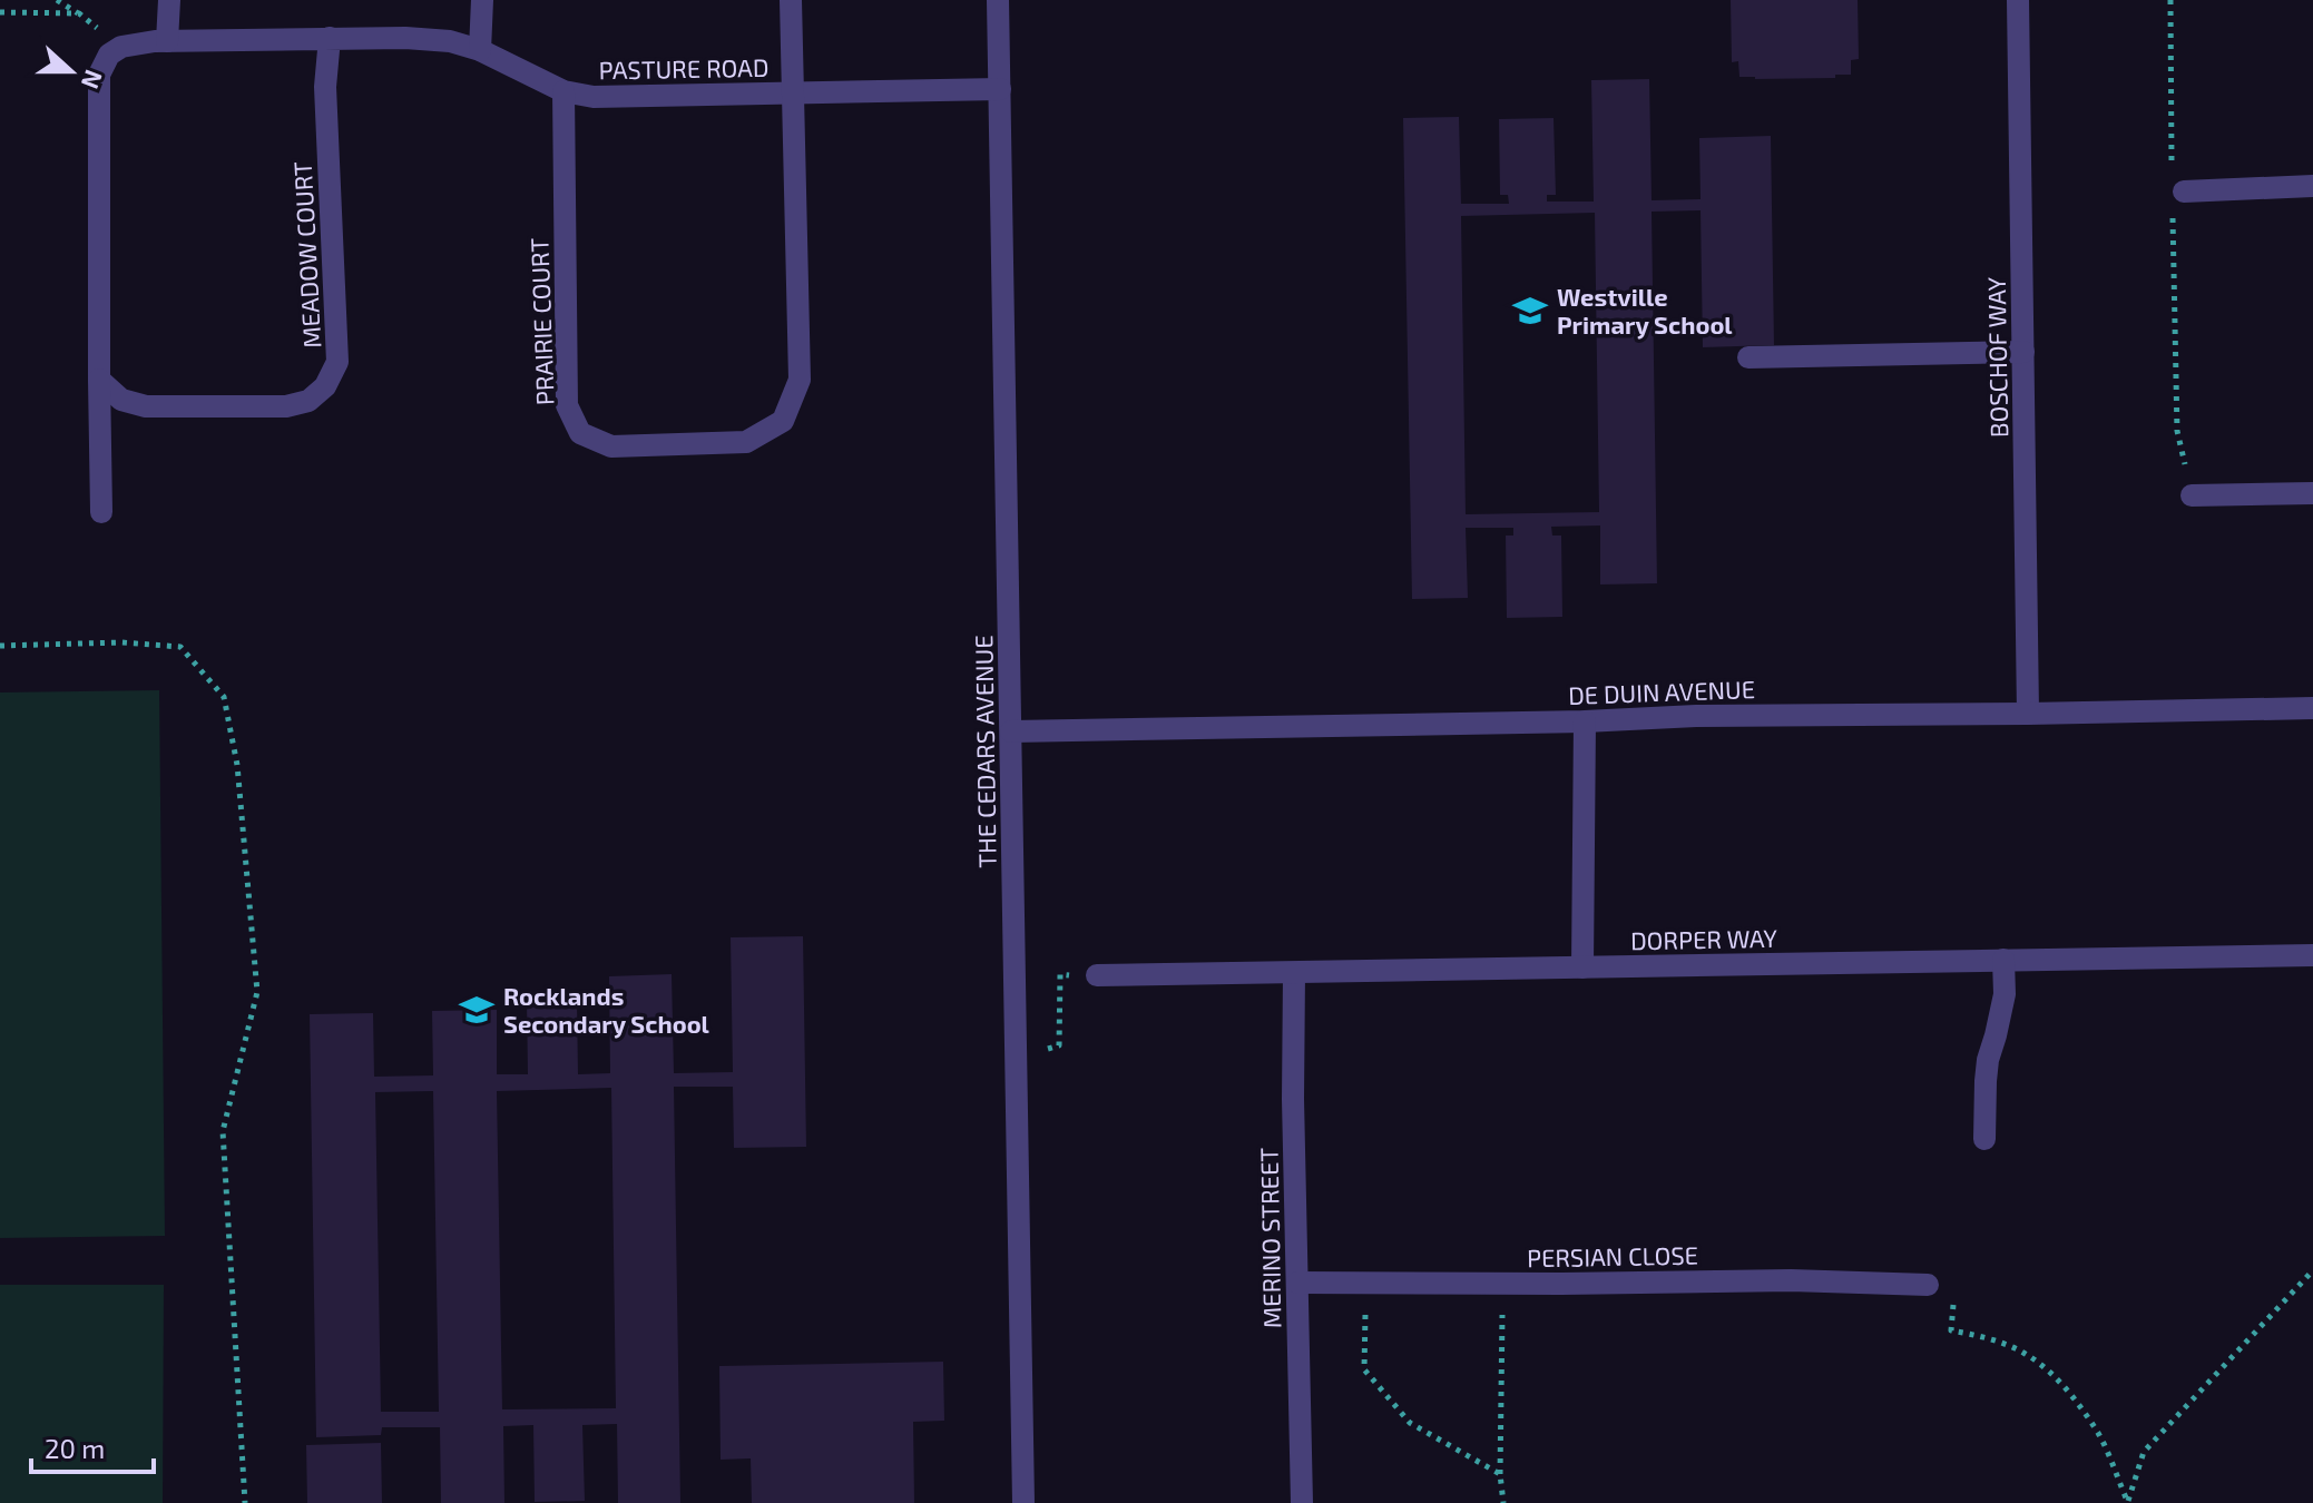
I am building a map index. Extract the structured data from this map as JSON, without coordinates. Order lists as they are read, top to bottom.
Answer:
{
  "streets": {
    "street": [
      "PASTURE ROAD",
      "MEADOW COURT",
      "PRAIRIE COURT",
      "BOSCHOF WAY",
      "DE DUIN AVENUE",
      "THE CEDARS AVENUE",
      "DORPER WAY",
      "MERINO STREET",
      "PERSIAN CLOSE"
    ]
  },
  "crossings": [
    ["PASTURE ROAD", "MEADOW COURT"],
    ["PASTURE ROAD", "PRAIRIE COURT"],
    ["PASTURE ROAD", "THE CEDARS AVENUE"],
    ["BOSCHOF WAY", "DE DUIN AVENUE"],
    ["DE DUIN AVENUE", "THE CEDARS AVENUE"],
    ["DORPER WAY", "MERINO STREET"],
    ["MERINO STREET", "PERSIAN CLOSE"]
  ],
  "places": {
    "school or university": ["Westville Primary School", "Rocklands Secondary School"]
  },
  "scale_bar": "20 m",
  "north": "right"
}
